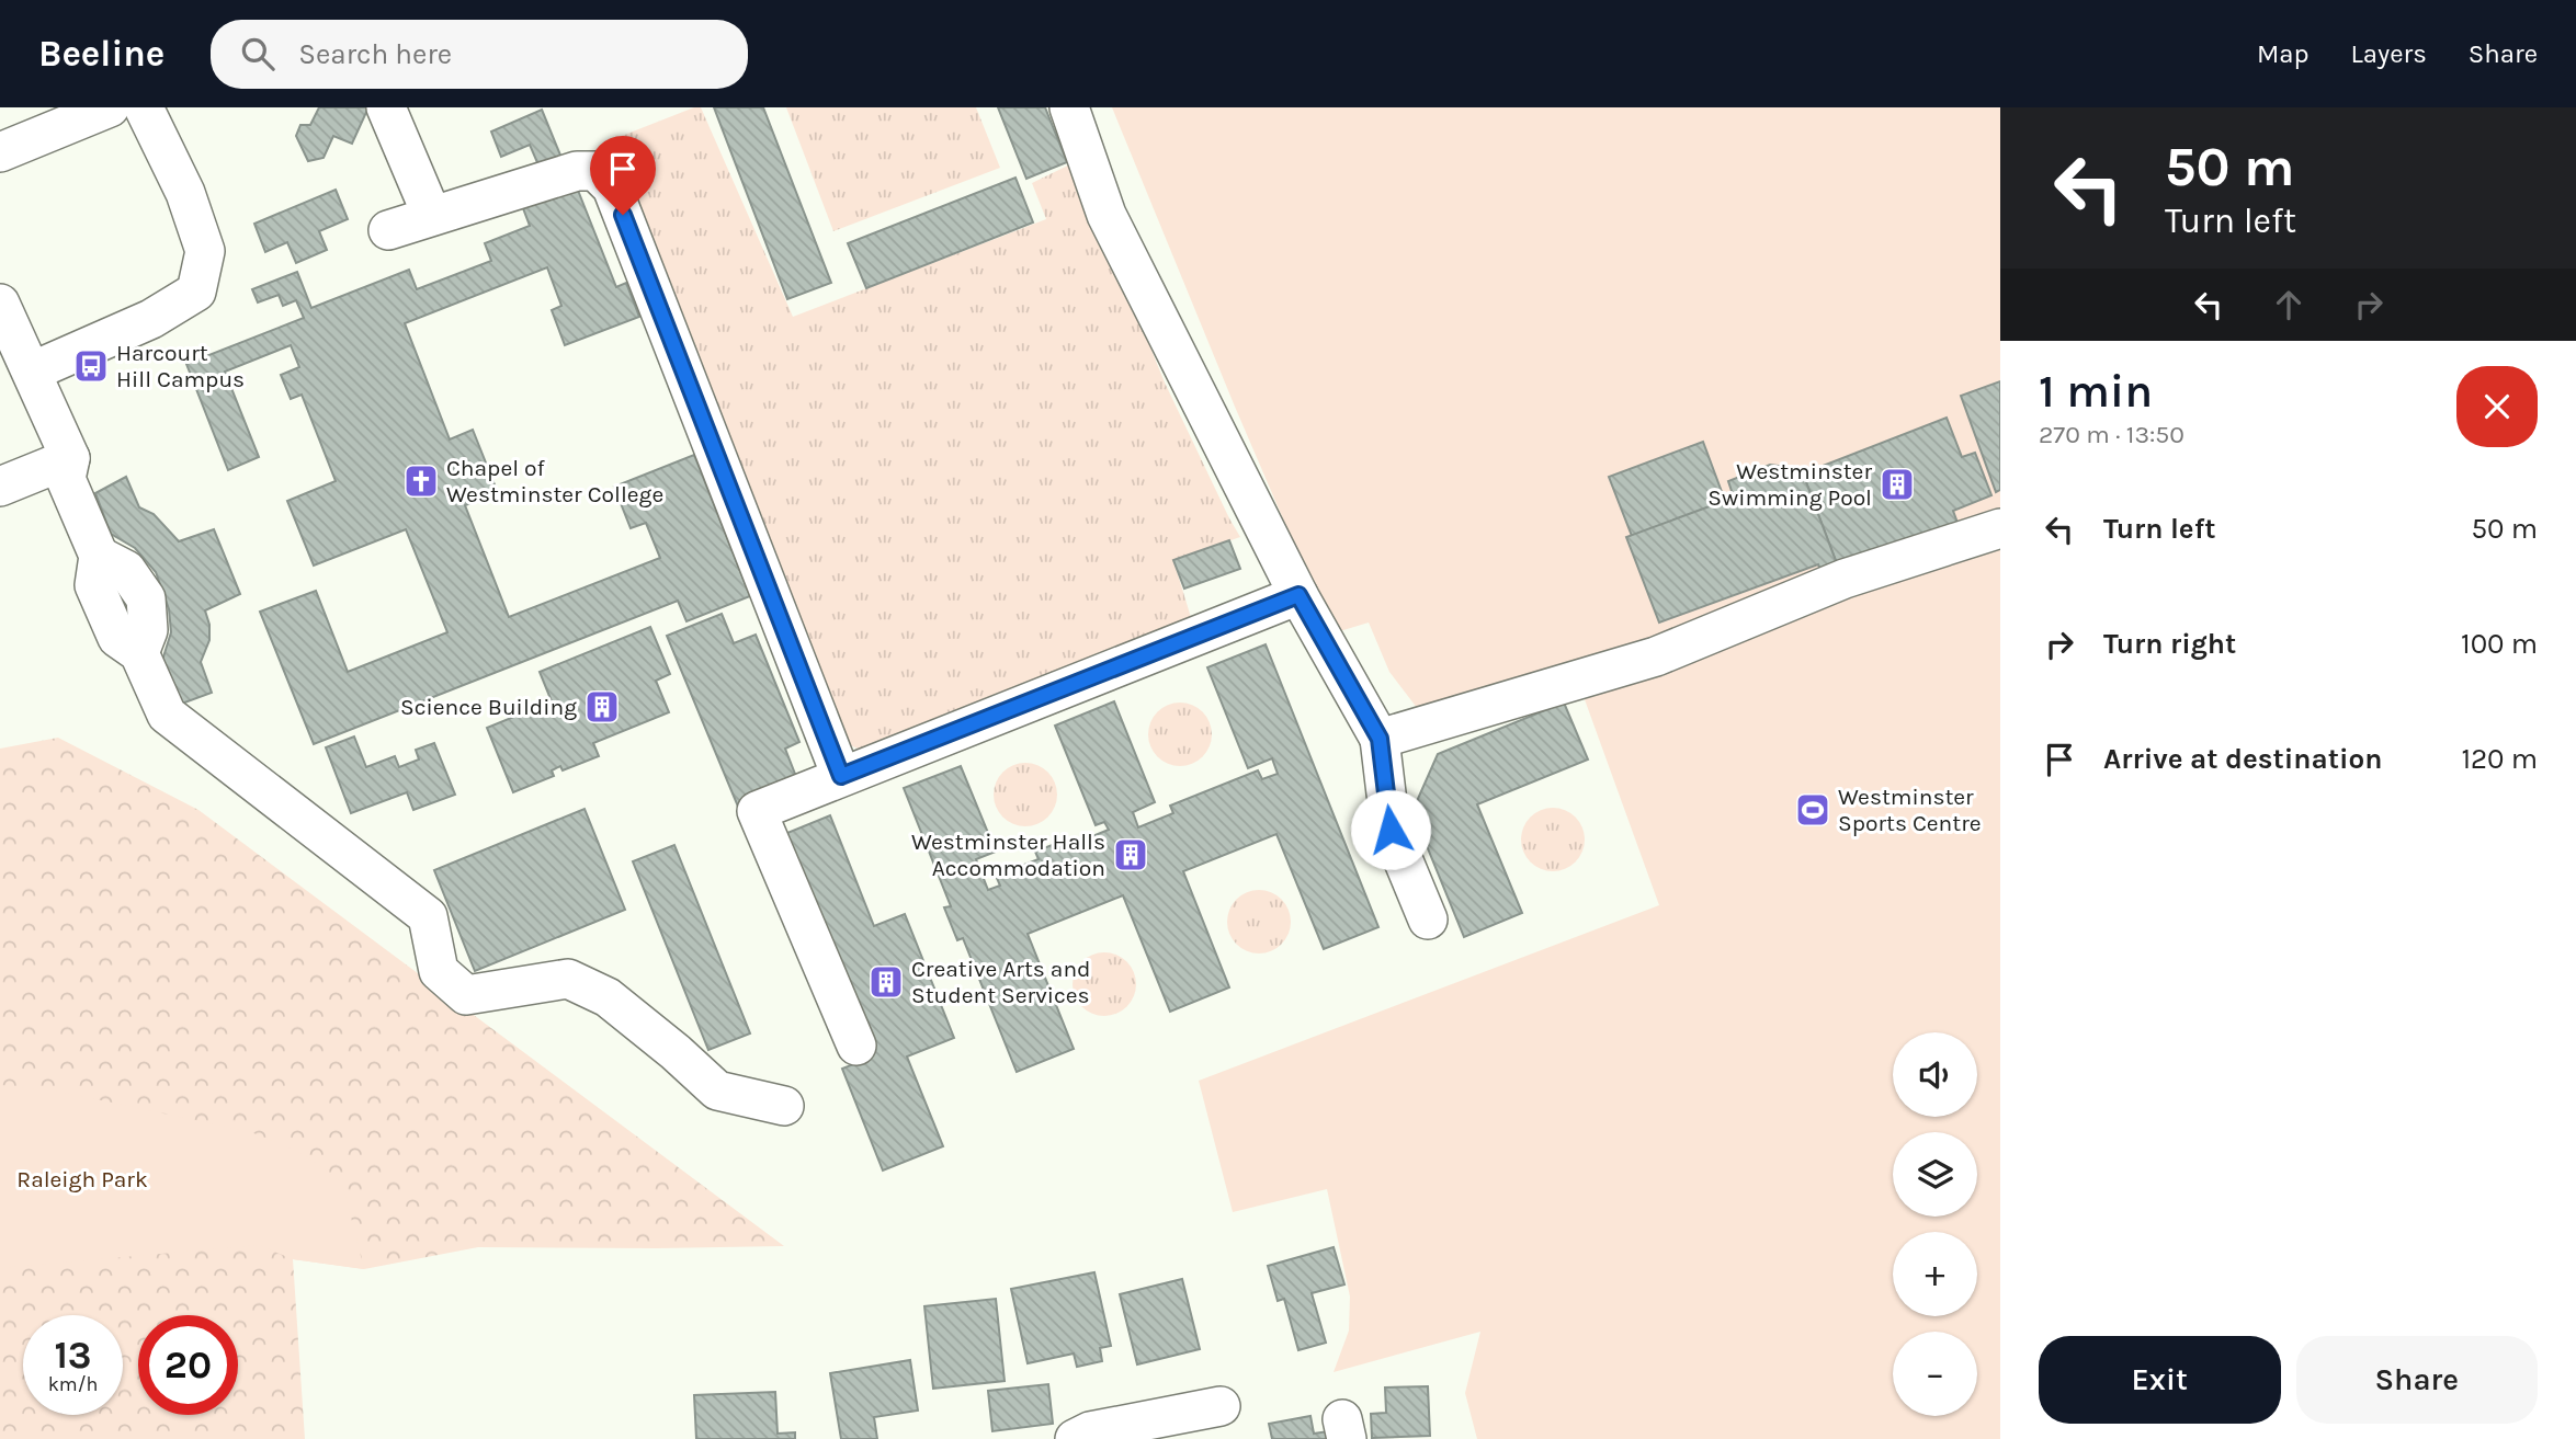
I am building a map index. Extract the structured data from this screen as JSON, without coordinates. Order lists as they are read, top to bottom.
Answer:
{
  "parks": ["Raleigh Park"],
  "places": {
    "bus stop": ["Harcourt Hill Campus"],
    "church": ["Chapel of Westminster College"],
    "building": [
      "Westminster Swimming Pool",
      "Science Building",
      "Westminster Halls Accommodation",
      "Creative Arts and Student Services"
    ],
    "sports": ["Westminster Sports Centre"]
  },
  "page": {
    "header": "Beeline",
    "search": "Search here",
    "nav": ["Map", "Layers", "Share"],
    "turn": ["50 m", "Turn left"],
    "heading": ["1 min", "270 m · 13:50"],
    "list": [
      {
        "name": "Turn left",
        "value": "50 m"
      },
      {
        "name": "Turn right",
        "value": "100 m"
      },
      {
        "name": "Arrive at destination",
        "value": "120 m"
      }
    ],
    "map_buttons": ["+", "−"],
    "speed": "13 km/h",
    "limit": "20",
    "buttons": ["Exit", "Share"]
  }
}
